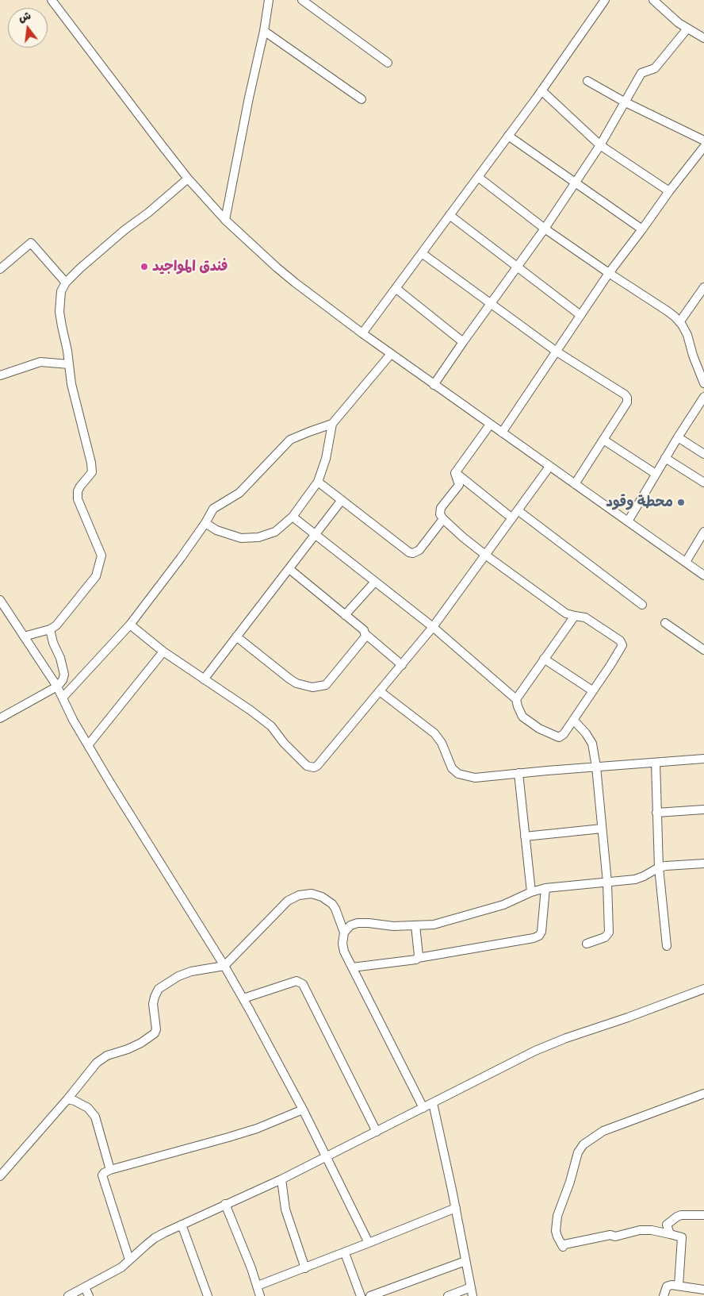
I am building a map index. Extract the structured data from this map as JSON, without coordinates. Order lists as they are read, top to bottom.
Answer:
{
  "places": ["فندق المواجيد", "محطة وقود"],
  "north": "top"
}
